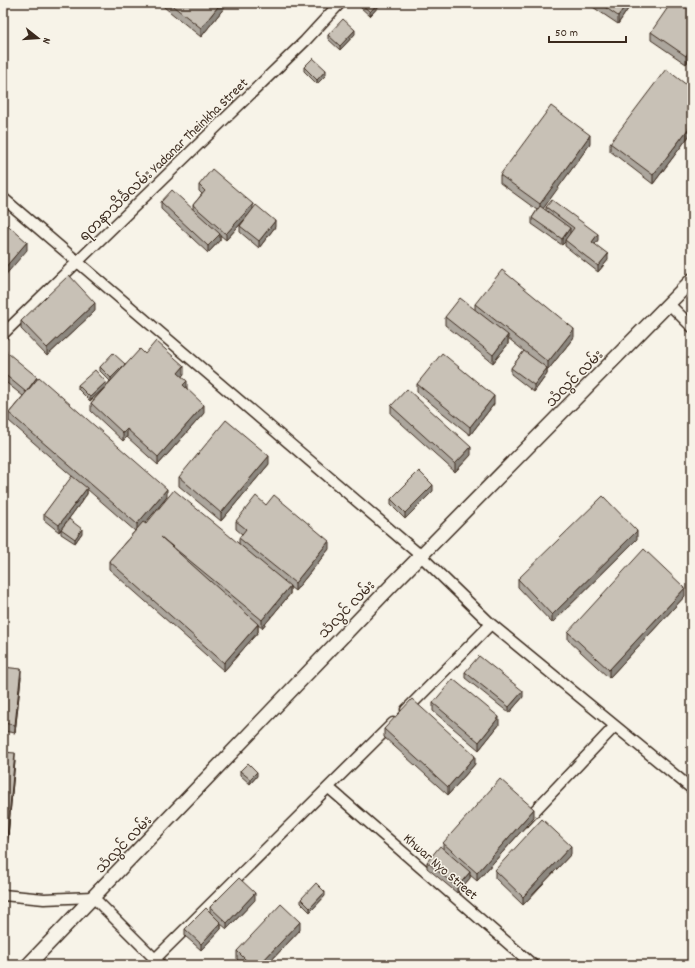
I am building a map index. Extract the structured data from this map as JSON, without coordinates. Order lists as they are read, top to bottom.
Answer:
{
  "streets": {
    "street": ["ရတနာသိင်္ခလမ်း Yadanar Theinkha Street", "သံလွင် လမ်း", "Khwar Nyo Street"]
  },
  "scale_bar": "50 m",
  "north": "right"
}
